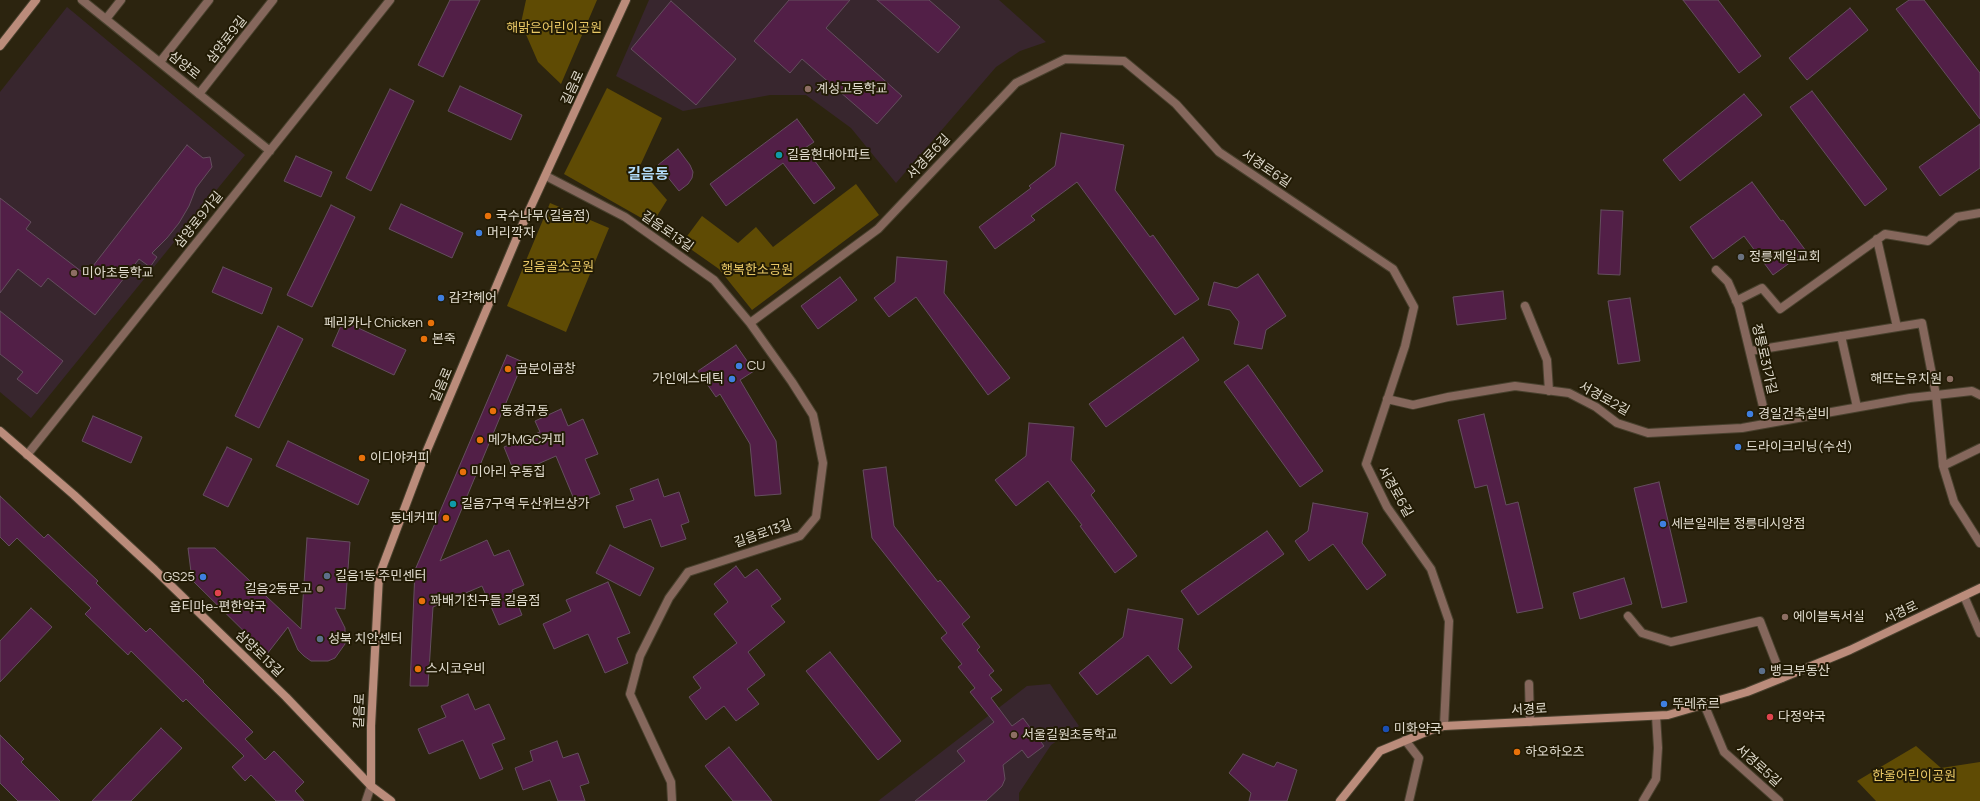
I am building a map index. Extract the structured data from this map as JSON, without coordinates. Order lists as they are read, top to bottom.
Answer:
{
  "streets": {
    "street": [
      "삼양로9길",
      "삼양로",
      "길음로",
      "서경로6길",
      "삼양로9가길",
      "길음로13길",
      "정릉로31가길",
      "서경로2길",
      "서경로",
      "삼양로13길",
      "서경로5길"
    ]
  },
  "crossings": [
    ["삼양로9길", "삼양로"],
    ["삼양로", "삼양로9가길"],
    ["길음로", "길음로13길"],
    ["길음로", "삼양로13길"],
    ["서경로6길", "길음로13길"],
    ["서경로6길", "서경로2길"],
    ["서경로6길", "서경로"],
    ["삼양로9가길", "삼양로13길"],
    ["정릉로31가길", "서경로2길"],
    ["서경로", "서경로5길"]
  ],
  "districts": ["길음동"],
  "parks": [
    "해맑은어린이공원",
    "길음골소공원",
    "행복한소공원",
    "한울어린이공원"
  ],
  "places": [
    "계성고등학교",
    "길음현대아파트",
    "국수나무(길음점)",
    "머리깍자",
    "정릉제일교회",
    "미아초등학교",
    "감각헤어",
    "페리카나 Chicken",
    "본죽",
    "CU",
    "곱분이곱창",
    "가인에스테틱",
    "해뜨는유치원",
    "동경규동",
    "경일건축설비",
    "메가MGC커피",
    "드라이크리닝(수선)",
    "이디야커피",
    "미아리 우동집",
    "길음7구역 두산위브상가",
    "동네커피",
    "세븐일레븐 정릉데시앙점",
    "길음1동 주민센터",
    "GS25",
    "길음2동문고",
    "옵티마e-편한약국",
    "꽈배기친구들 길음점",
    "에이블독서실",
    "성북 치안센터",
    "스시코우비",
    "뱅크부동산",
    "뚜레쥬르",
    "다정약국",
    "미화약국",
    "서울길원초등학교",
    "하오하오츠"
  ]
}
